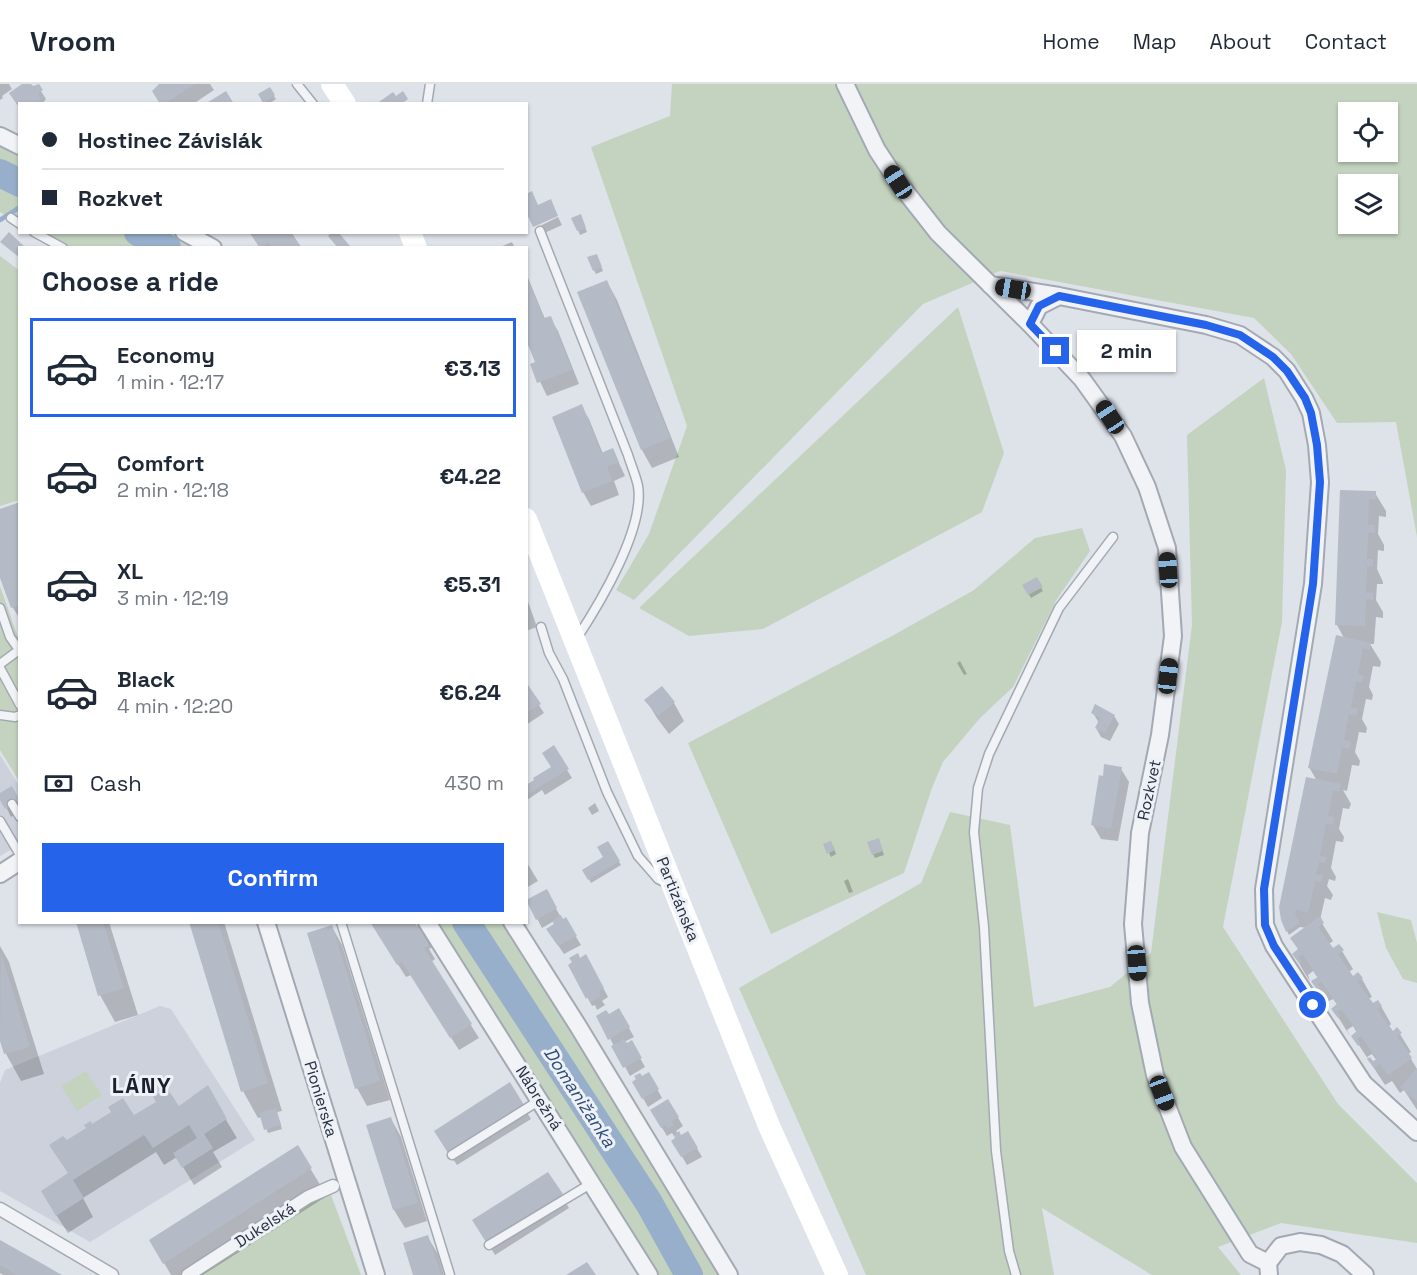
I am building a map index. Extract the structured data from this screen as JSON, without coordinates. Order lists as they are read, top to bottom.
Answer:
{
  "streets": {
    "main road": ["Partizánska"],
    "street": [
      "Rozkvet",
      "Nábrežná",
      "Pionierska",
      "Dukelská"
    ]
  },
  "crossings": [
    ["Pionierska", "Dukelská"]
  ],
  "districts": ["LÁNY"],
  "water": ["Domanižanka"],
  "page": {
    "header": "Vroom",
    "nav": [
      "Home",
      "Map",
      "About",
      "Contact"
    ],
    "banner": ["Hostinec Závislák", "Rozkvet"],
    "heading": "Choose a ride",
    "list": [
      {
        "name": "Economy",
        "note": "1 min · 12:17",
        "value": "€3.13"
      },
      {
        "name": "Comfort",
        "note": "2 min · 12:18",
        "value": "€4.22"
      },
      {
        "name": "XL",
        "note": "3 min · 12:19",
        "value": "€5.31"
      },
      {
        "name": "Black",
        "note": "4 min · 12:20",
        "value": "€6.24"
      }
    ],
    "bubble": "2 min",
    "pay": ["Cash", "430 m"],
    "buttons": "Confirm"
  }
}
